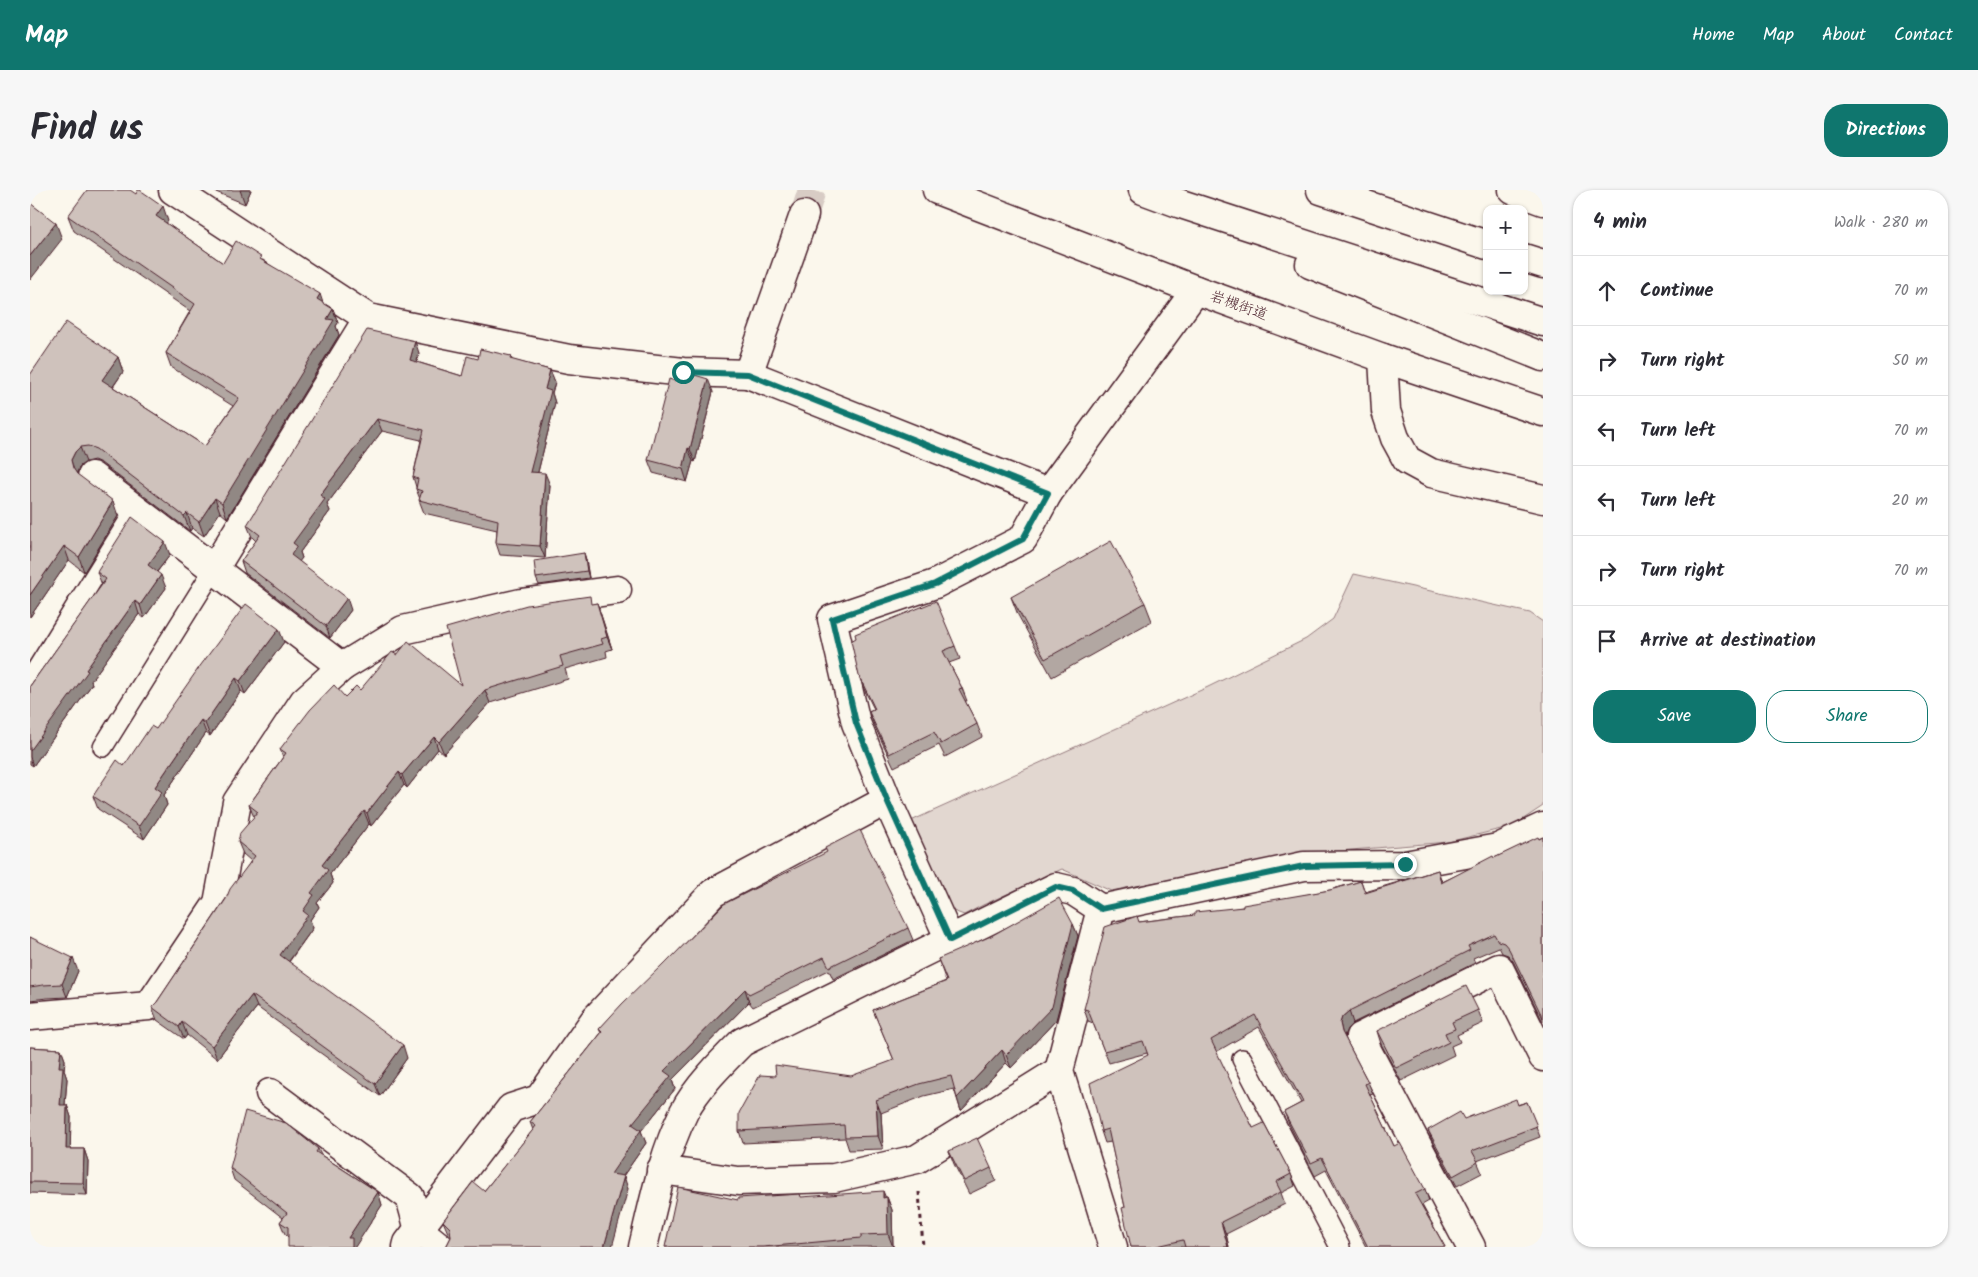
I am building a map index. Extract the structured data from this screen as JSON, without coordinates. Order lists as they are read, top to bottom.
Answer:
{
  "streets": {
    "main road": ["岩槻街道"]
  },
  "page": {
    "header": "Map",
    "nav": [
      "Home",
      "Map",
      "About",
      "Contact"
    ],
    "title": "Find us",
    "buttons": [
      "Directions",
      ["Save", "Share"]
    ],
    "heading": ["4 min", "Walk · 280 m"],
    "map_buttons": ["+", "−"],
    "list": [
      ["Continue", "70 m"],
      ["Turn right", "50 m"],
      ["Turn left", "70 m"],
      ["Turn left", "20 m"],
      ["Turn right", "70 m"],
      "Arrive at destination"
    ]
  }
}
